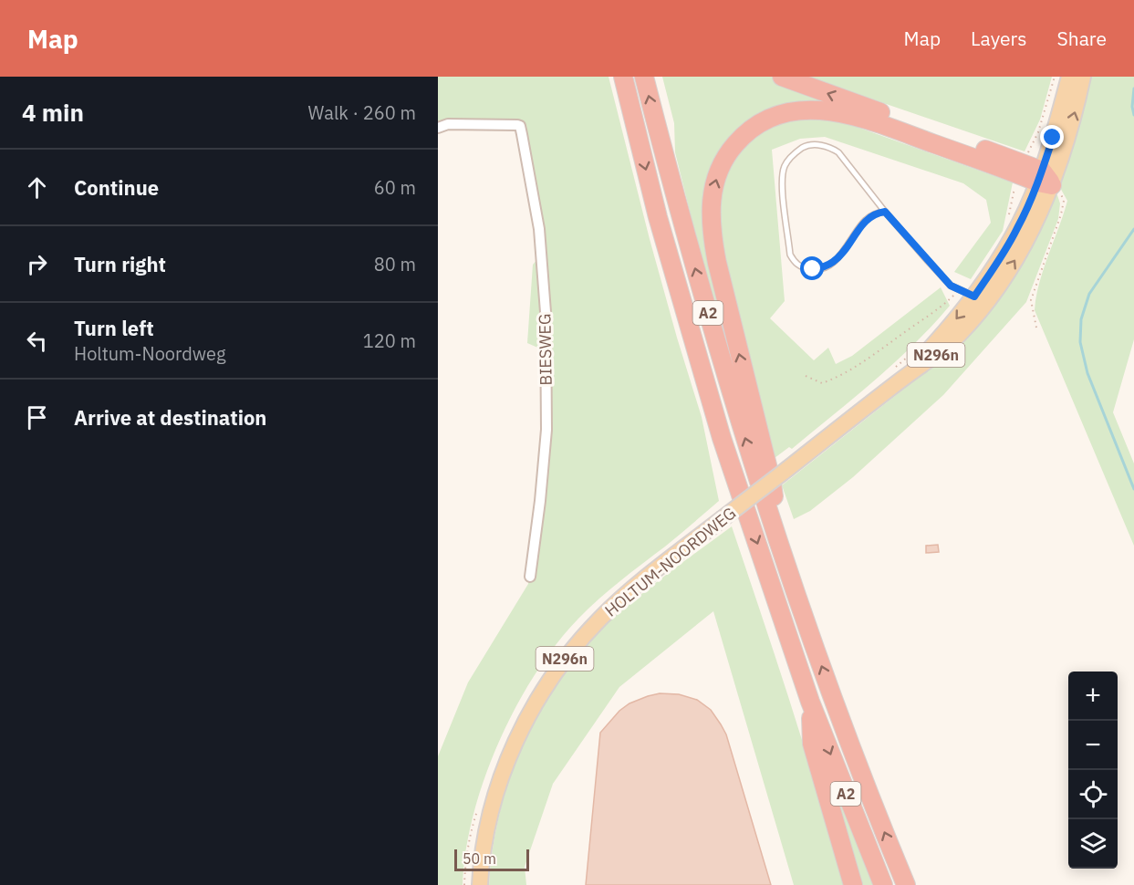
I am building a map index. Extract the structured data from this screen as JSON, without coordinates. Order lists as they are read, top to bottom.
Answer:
{
  "streets": {
    "highway": ["A2"],
    "main road": ["N296n", "HOLTUM-NOORDWEG"],
    "street": ["BIESWEG"]
  },
  "crossings": [
    ["A2", "HOLTUM-NOORDWEG"]
  ],
  "scale_bar": "50 m",
  "page": {
    "header": "Map",
    "nav": ["Map", "Layers", "Share"],
    "heading": ["4 min", "Walk · 260 m"],
    "list": [
      ["Continue", "60 m"],
      ["Turn right", "80 m"],
      ["Turn left", "Holtum-Noordweg", "120 m"],
      "Arrive at destination"
    ],
    "map_buttons": ["+", "−"],
    "scale": "50 m"
  }
}
